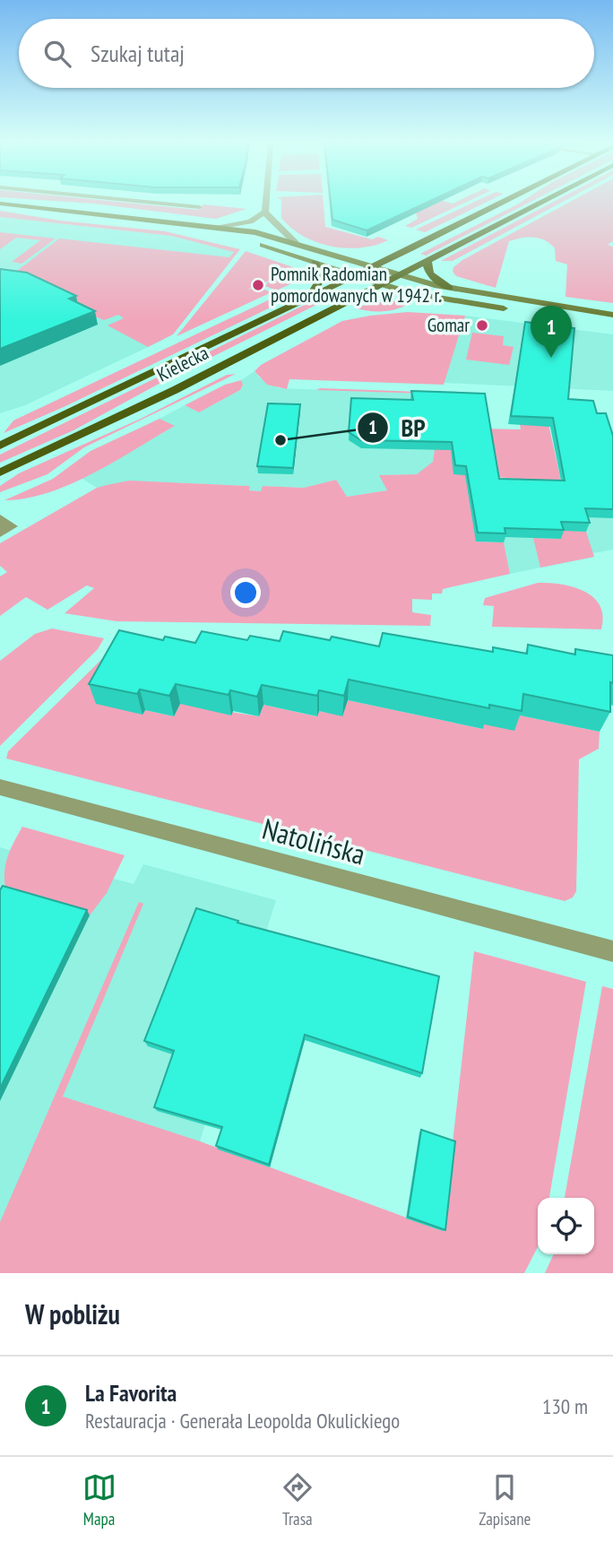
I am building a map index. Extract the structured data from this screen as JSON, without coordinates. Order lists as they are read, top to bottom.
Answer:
{
  "streets": {
    "main road": ["Kielecka"],
    "street": ["Natolińska"]
  },
  "places": ["Pomnik Radomian pomordowanych w 1942 r.", "Gomar", "BP"],
  "page": {
    "search": "Szukaj tutaj",
    "pins": "1",
    "heading": "W pobliżu",
    "list": [
      {
        "mark": "1",
        "name": "La Favorita",
        "note": "Restauracja · Generała Leopolda Okulickiego",
        "value": "130 m"
      }
    ],
    "nav": ["Mapa", "Trasa", "Zapisane"]
  }
}
